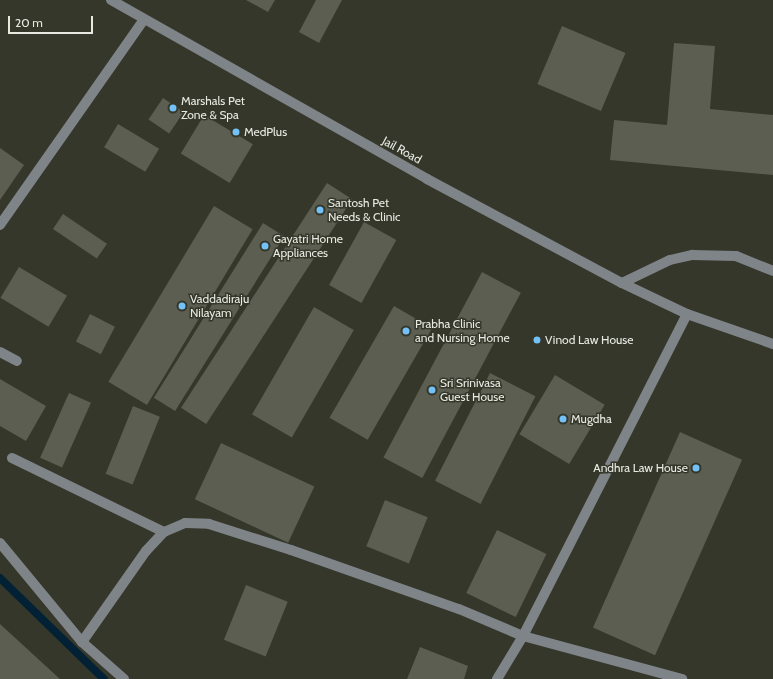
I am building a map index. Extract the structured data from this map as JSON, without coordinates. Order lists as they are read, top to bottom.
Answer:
{
  "streets": {
    "street": ["Jail Road"]
  },
  "places": [
    "Marshals Pet Zone & Spa",
    "MedPlus",
    "Santosh Pet Needs & Clinic",
    "Gayatri Home Appliances",
    "Vaddadiraju Nilayam",
    "Prabha Clinic and Nursing Home",
    "Vinod Law House",
    "Sri Srinivasa Guest House",
    "Mugdha",
    "Andhra Law House"
  ],
  "scale_bar": "20 m"
}
